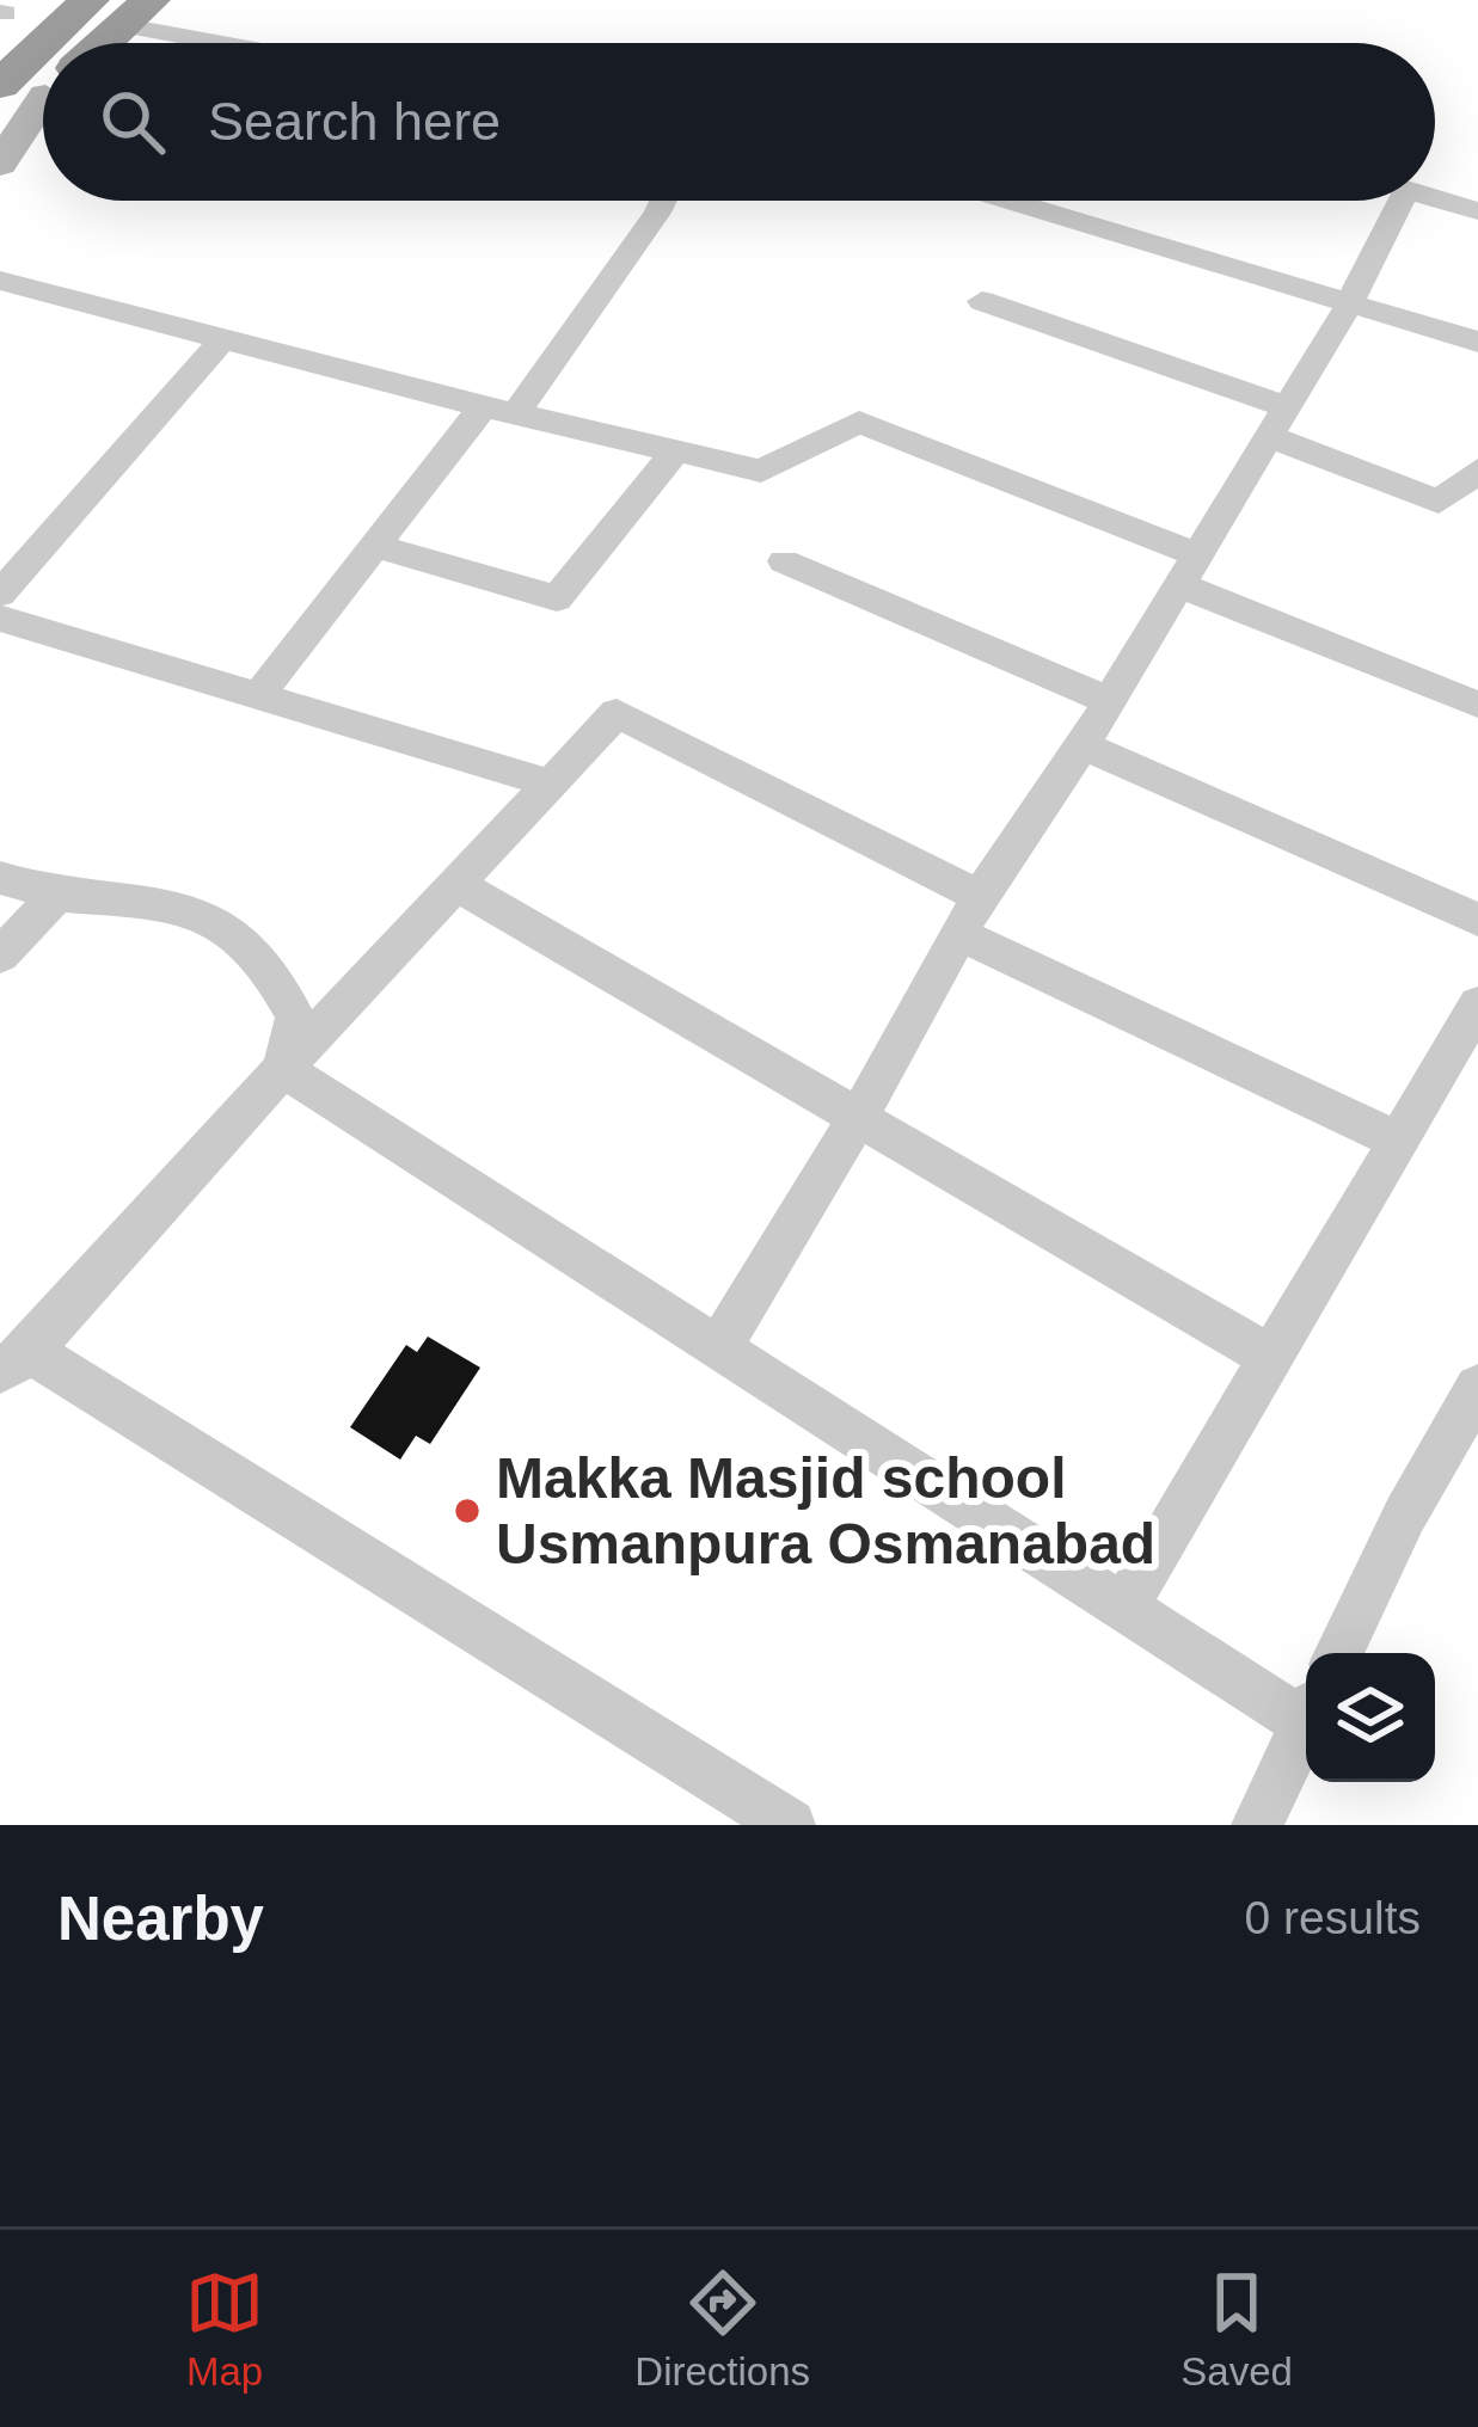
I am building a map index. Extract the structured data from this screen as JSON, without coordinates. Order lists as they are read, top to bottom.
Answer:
{
  "places": ["Makka Masjid school Usmanpura Osmanabad"],
  "page": {
    "search": "Search here",
    "heading": ["Nearby", "0 results"],
    "nav": ["Map", "Directions", "Saved"]
  }
}
